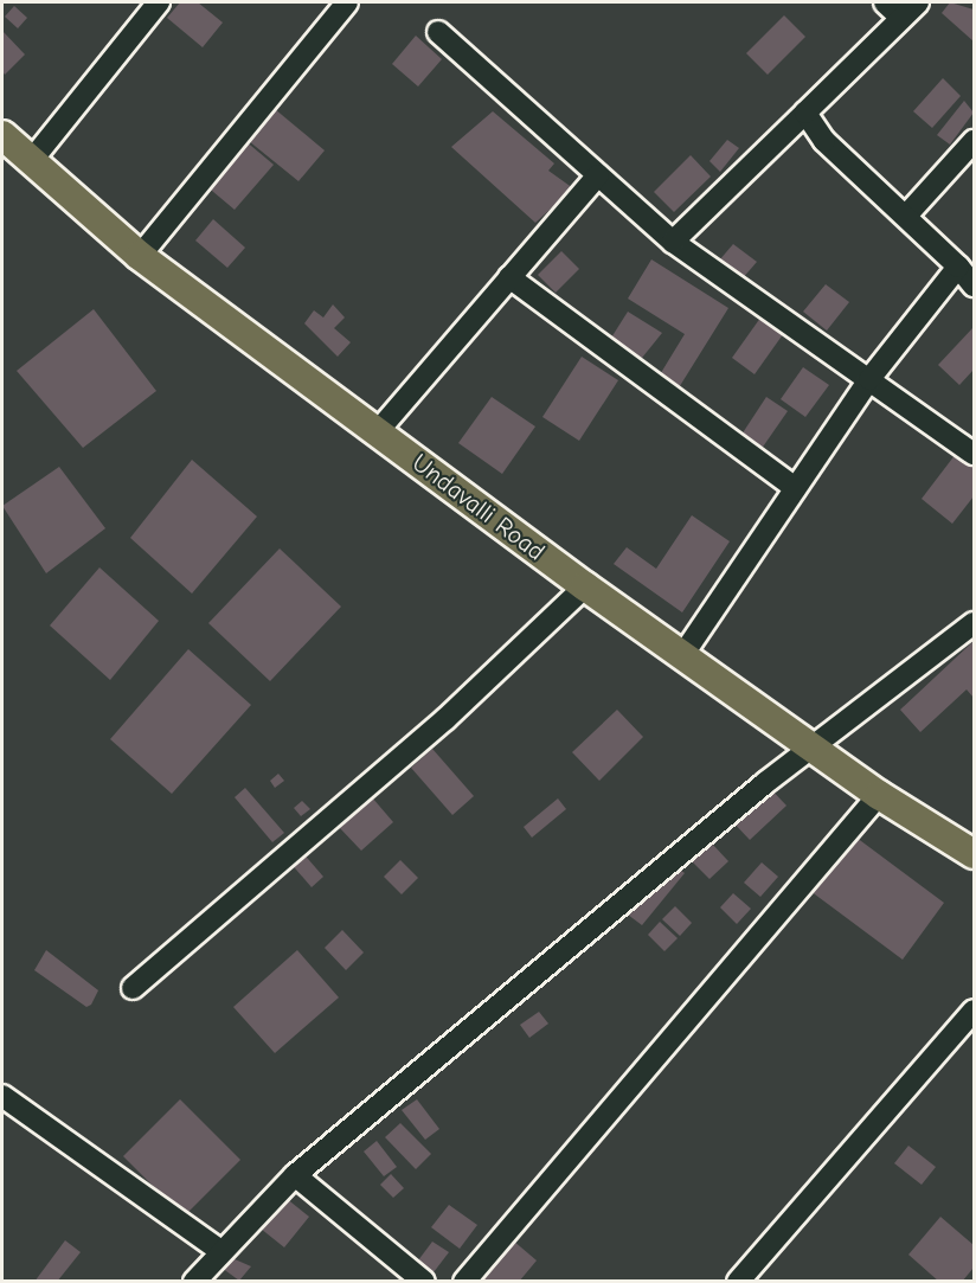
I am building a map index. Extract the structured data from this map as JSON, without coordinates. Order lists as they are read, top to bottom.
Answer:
{
  "streets": {
    "main road": ["Undavalli Road"]
  }
}
